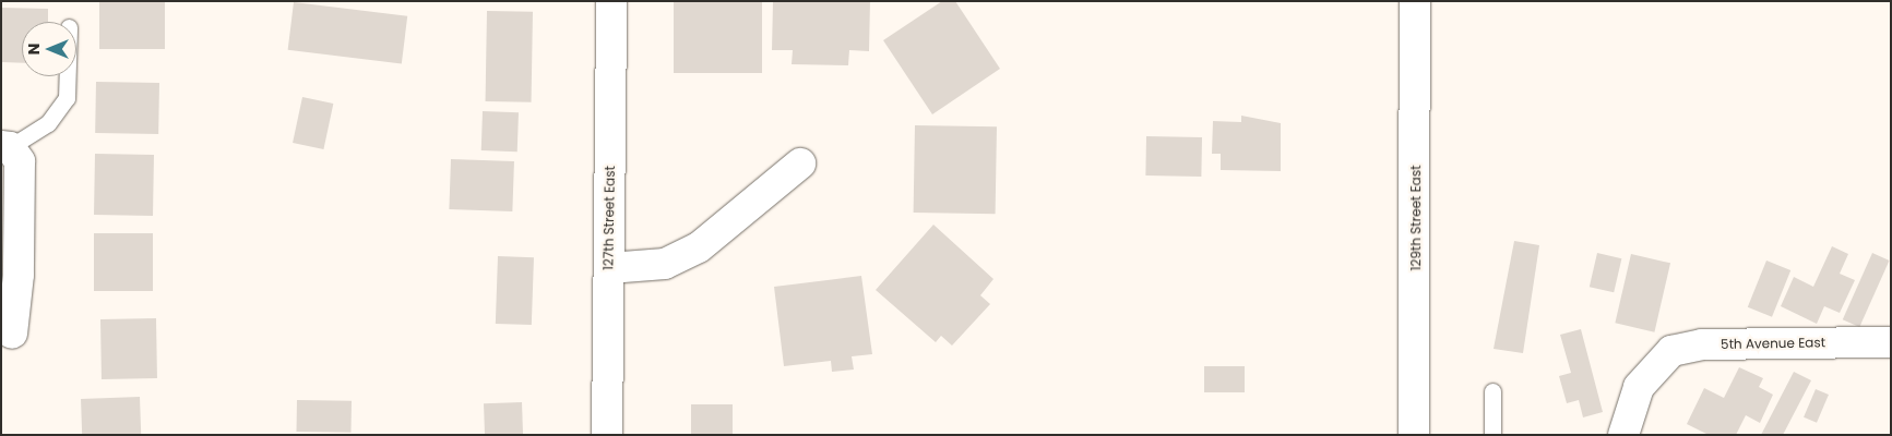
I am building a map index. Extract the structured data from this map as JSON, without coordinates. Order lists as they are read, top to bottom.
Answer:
{
  "streets": {
    "street": ["127th Street East", "129th Street East", "5th Avenue East"]
  },
  "north": "left"
}
